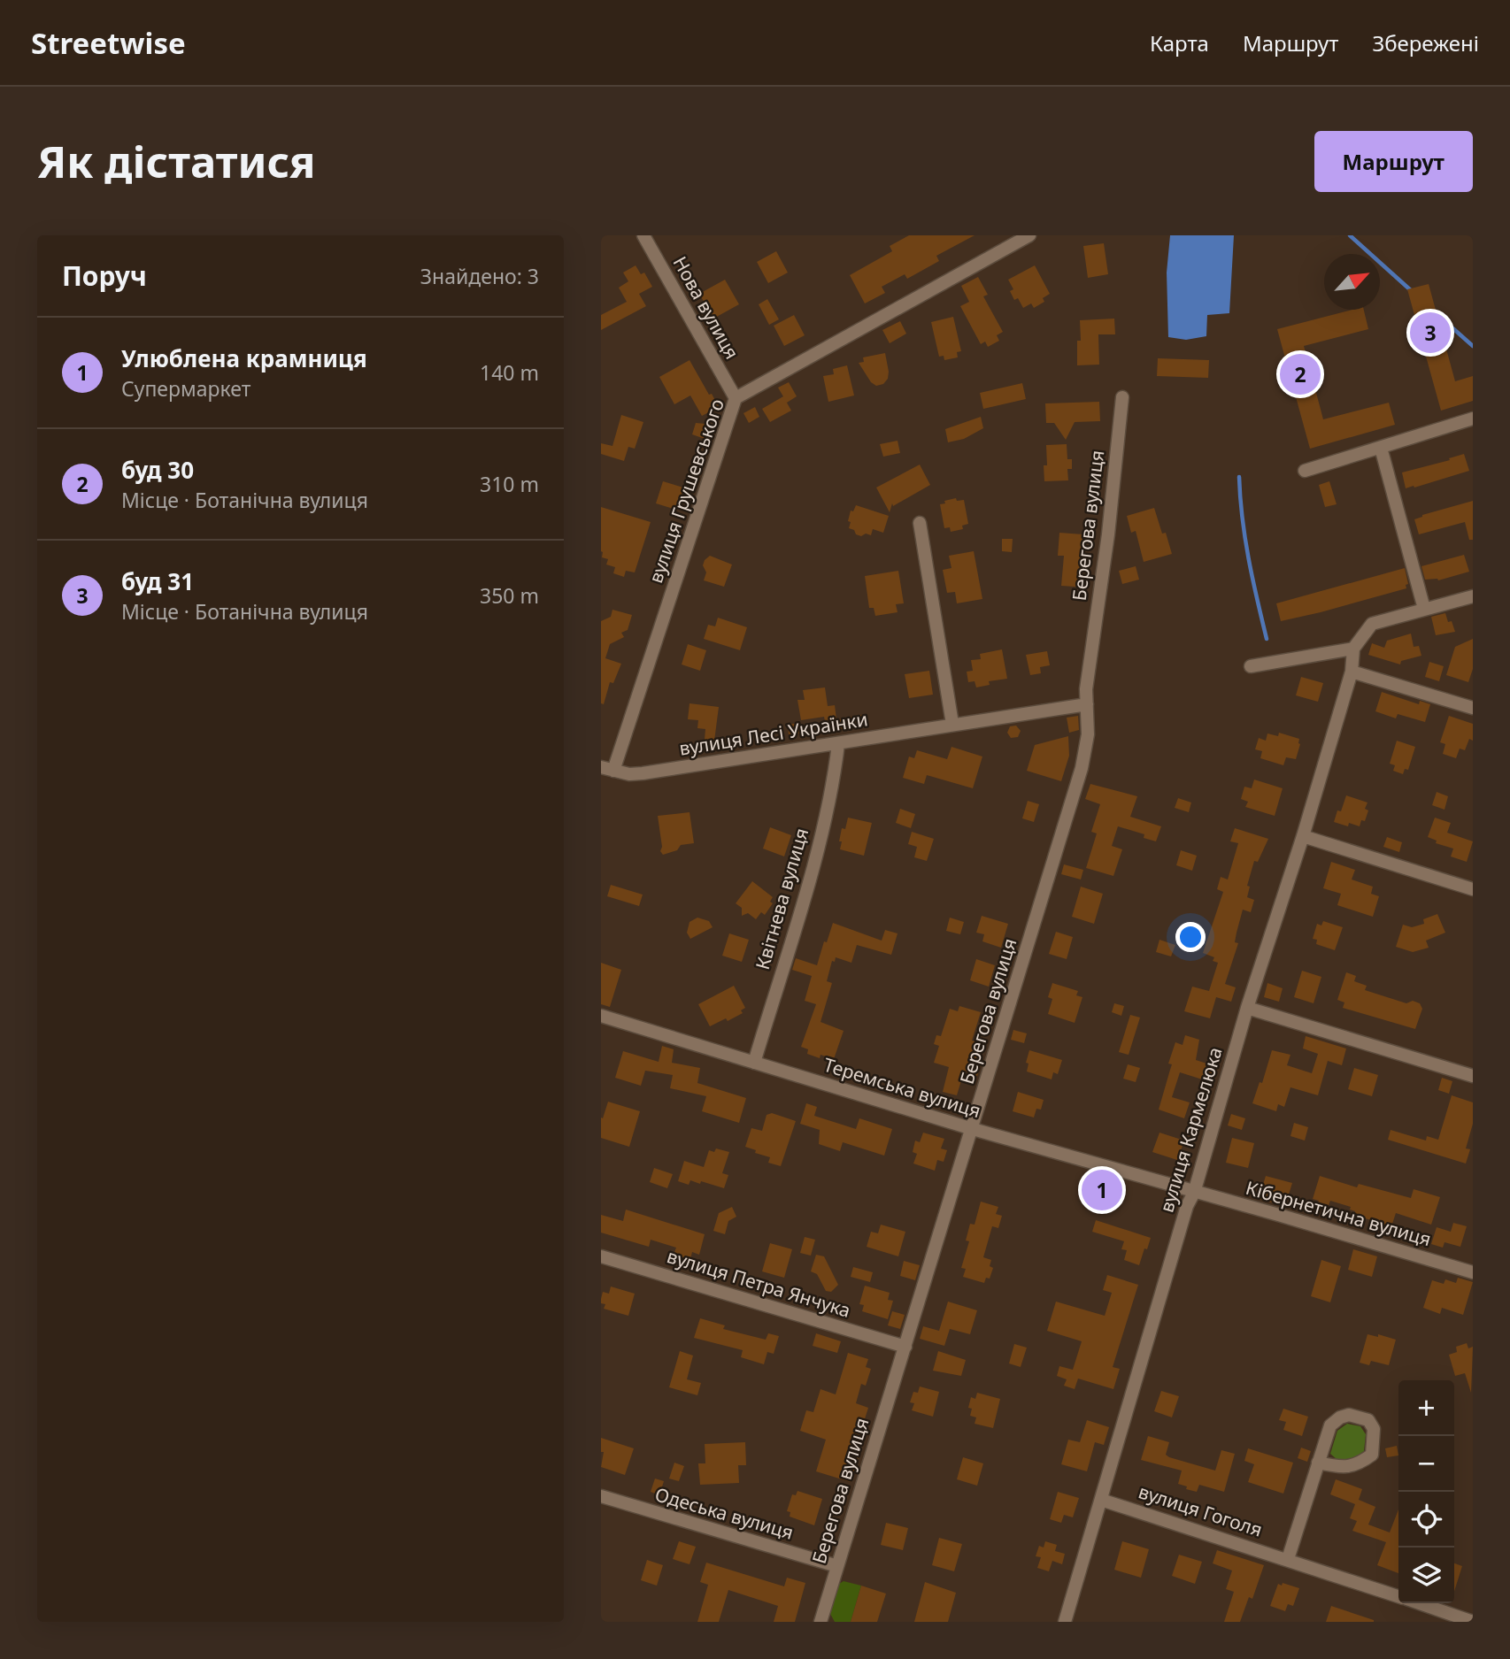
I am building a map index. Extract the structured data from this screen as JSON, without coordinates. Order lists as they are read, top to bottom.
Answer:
{
  "streets": {
    "street": [
      "Нова вулиця",
      "вулиця Грушевського",
      "Берегова вулиця",
      "вулиця Лесі Українки",
      "Квітнева вулиця",
      "Теремська вулиця",
      "вулиця Кармелюка",
      "Кібернетична вулиця",
      "вулиця Петра Янчука",
      "вулиця Гоголя",
      "Одеська вулиця"
    ]
  },
  "crossings": [
    ["Нова вулиця", "вулиця Грушевського"],
    ["вулиця Грушевського", "вулиця Лесі Українки"],
    ["Берегова вулиця", "вулиця Лесі Українки"],
    ["Берегова вулиця", "Теремська вулиця"],
    ["Берегова вулиця", "вулиця Петра Янчука"],
    ["Берегова вулиця", "Одеська вулиця"],
    ["вулиця Лесі Українки", "Квітнева вулиця"],
    ["Квітнева вулиця", "Теремська вулиця"],
    ["Теремська вулиця", "вулиця Кармелюка"],
    ["Теремська вулиця", "Кібернетична вулиця"],
    ["вулиця Кармелюка", "Кібернетична вулиця"],
    ["вулиця Кармелюка", "вулиця Гоголя"]
  ],
  "north": "top right",
  "page": {
    "header": "Streetwise",
    "nav": ["Карта", "Маршрут", "Збережені"],
    "buttons": "Маршрут",
    "title": "Як дістатися",
    "heading": ["Поруч", "Знайдено: 3"],
    "pins": ["3", "2", "1"],
    "list": [
      {
        "mark": "1",
        "name": "Улюблена крамниця",
        "note": "Супермаркет",
        "value": "140 m"
      },
      {
        "mark": "2",
        "name": "буд 30",
        "note": "Місце · Ботанічна вулиця",
        "value": "310 m"
      },
      {
        "mark": "3",
        "name": "буд 31",
        "note": "Місце · Ботанічна вулиця",
        "value": "350 m"
      }
    ],
    "map_buttons": ["+", "−"]
  }
}
